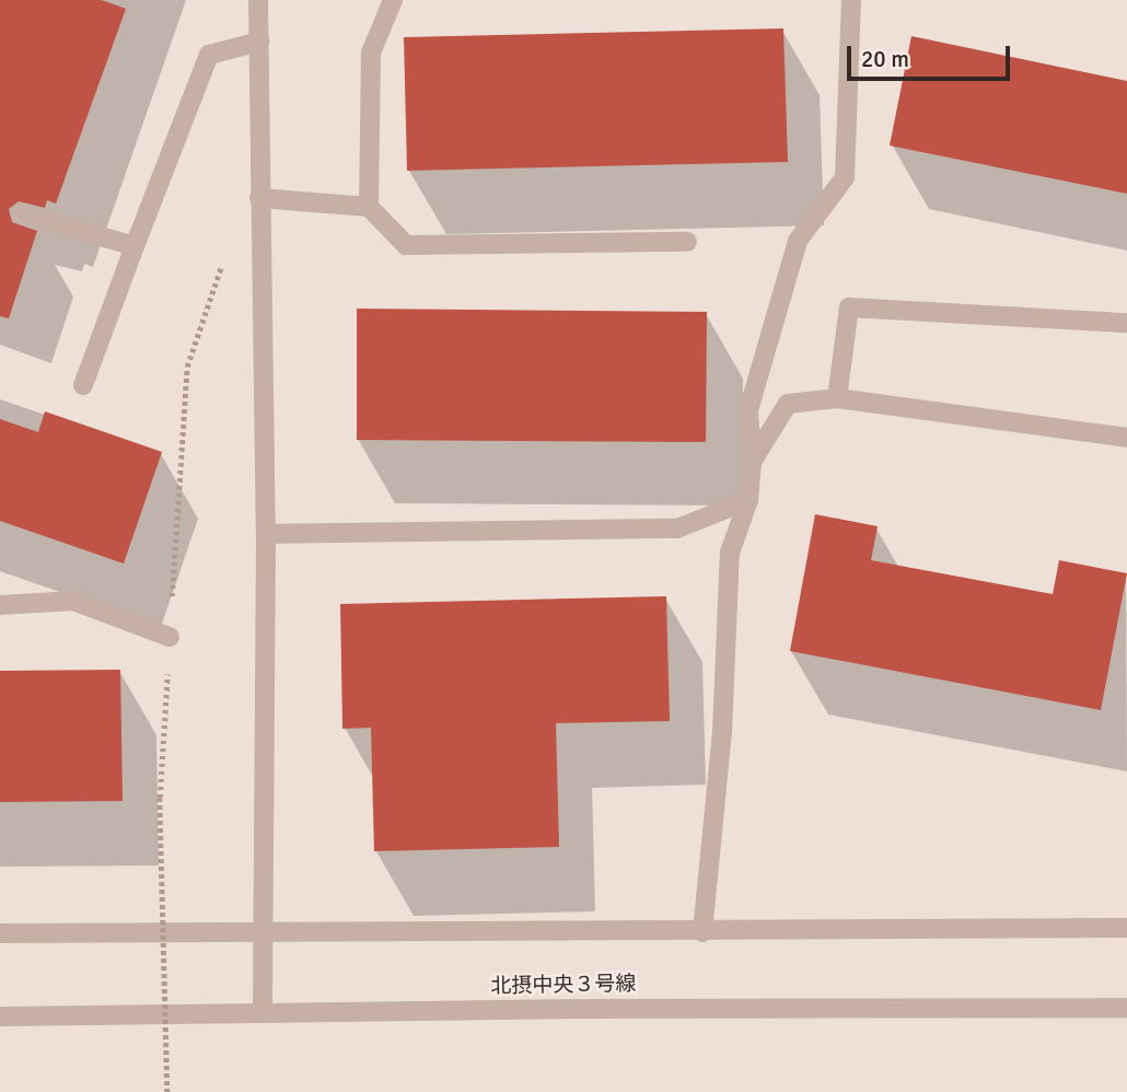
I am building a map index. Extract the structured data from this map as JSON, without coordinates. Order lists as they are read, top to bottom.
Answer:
{
  "streets": {
    "street": ["北摂中央３号線"]
  },
  "scale_bar": "20 m"
}
